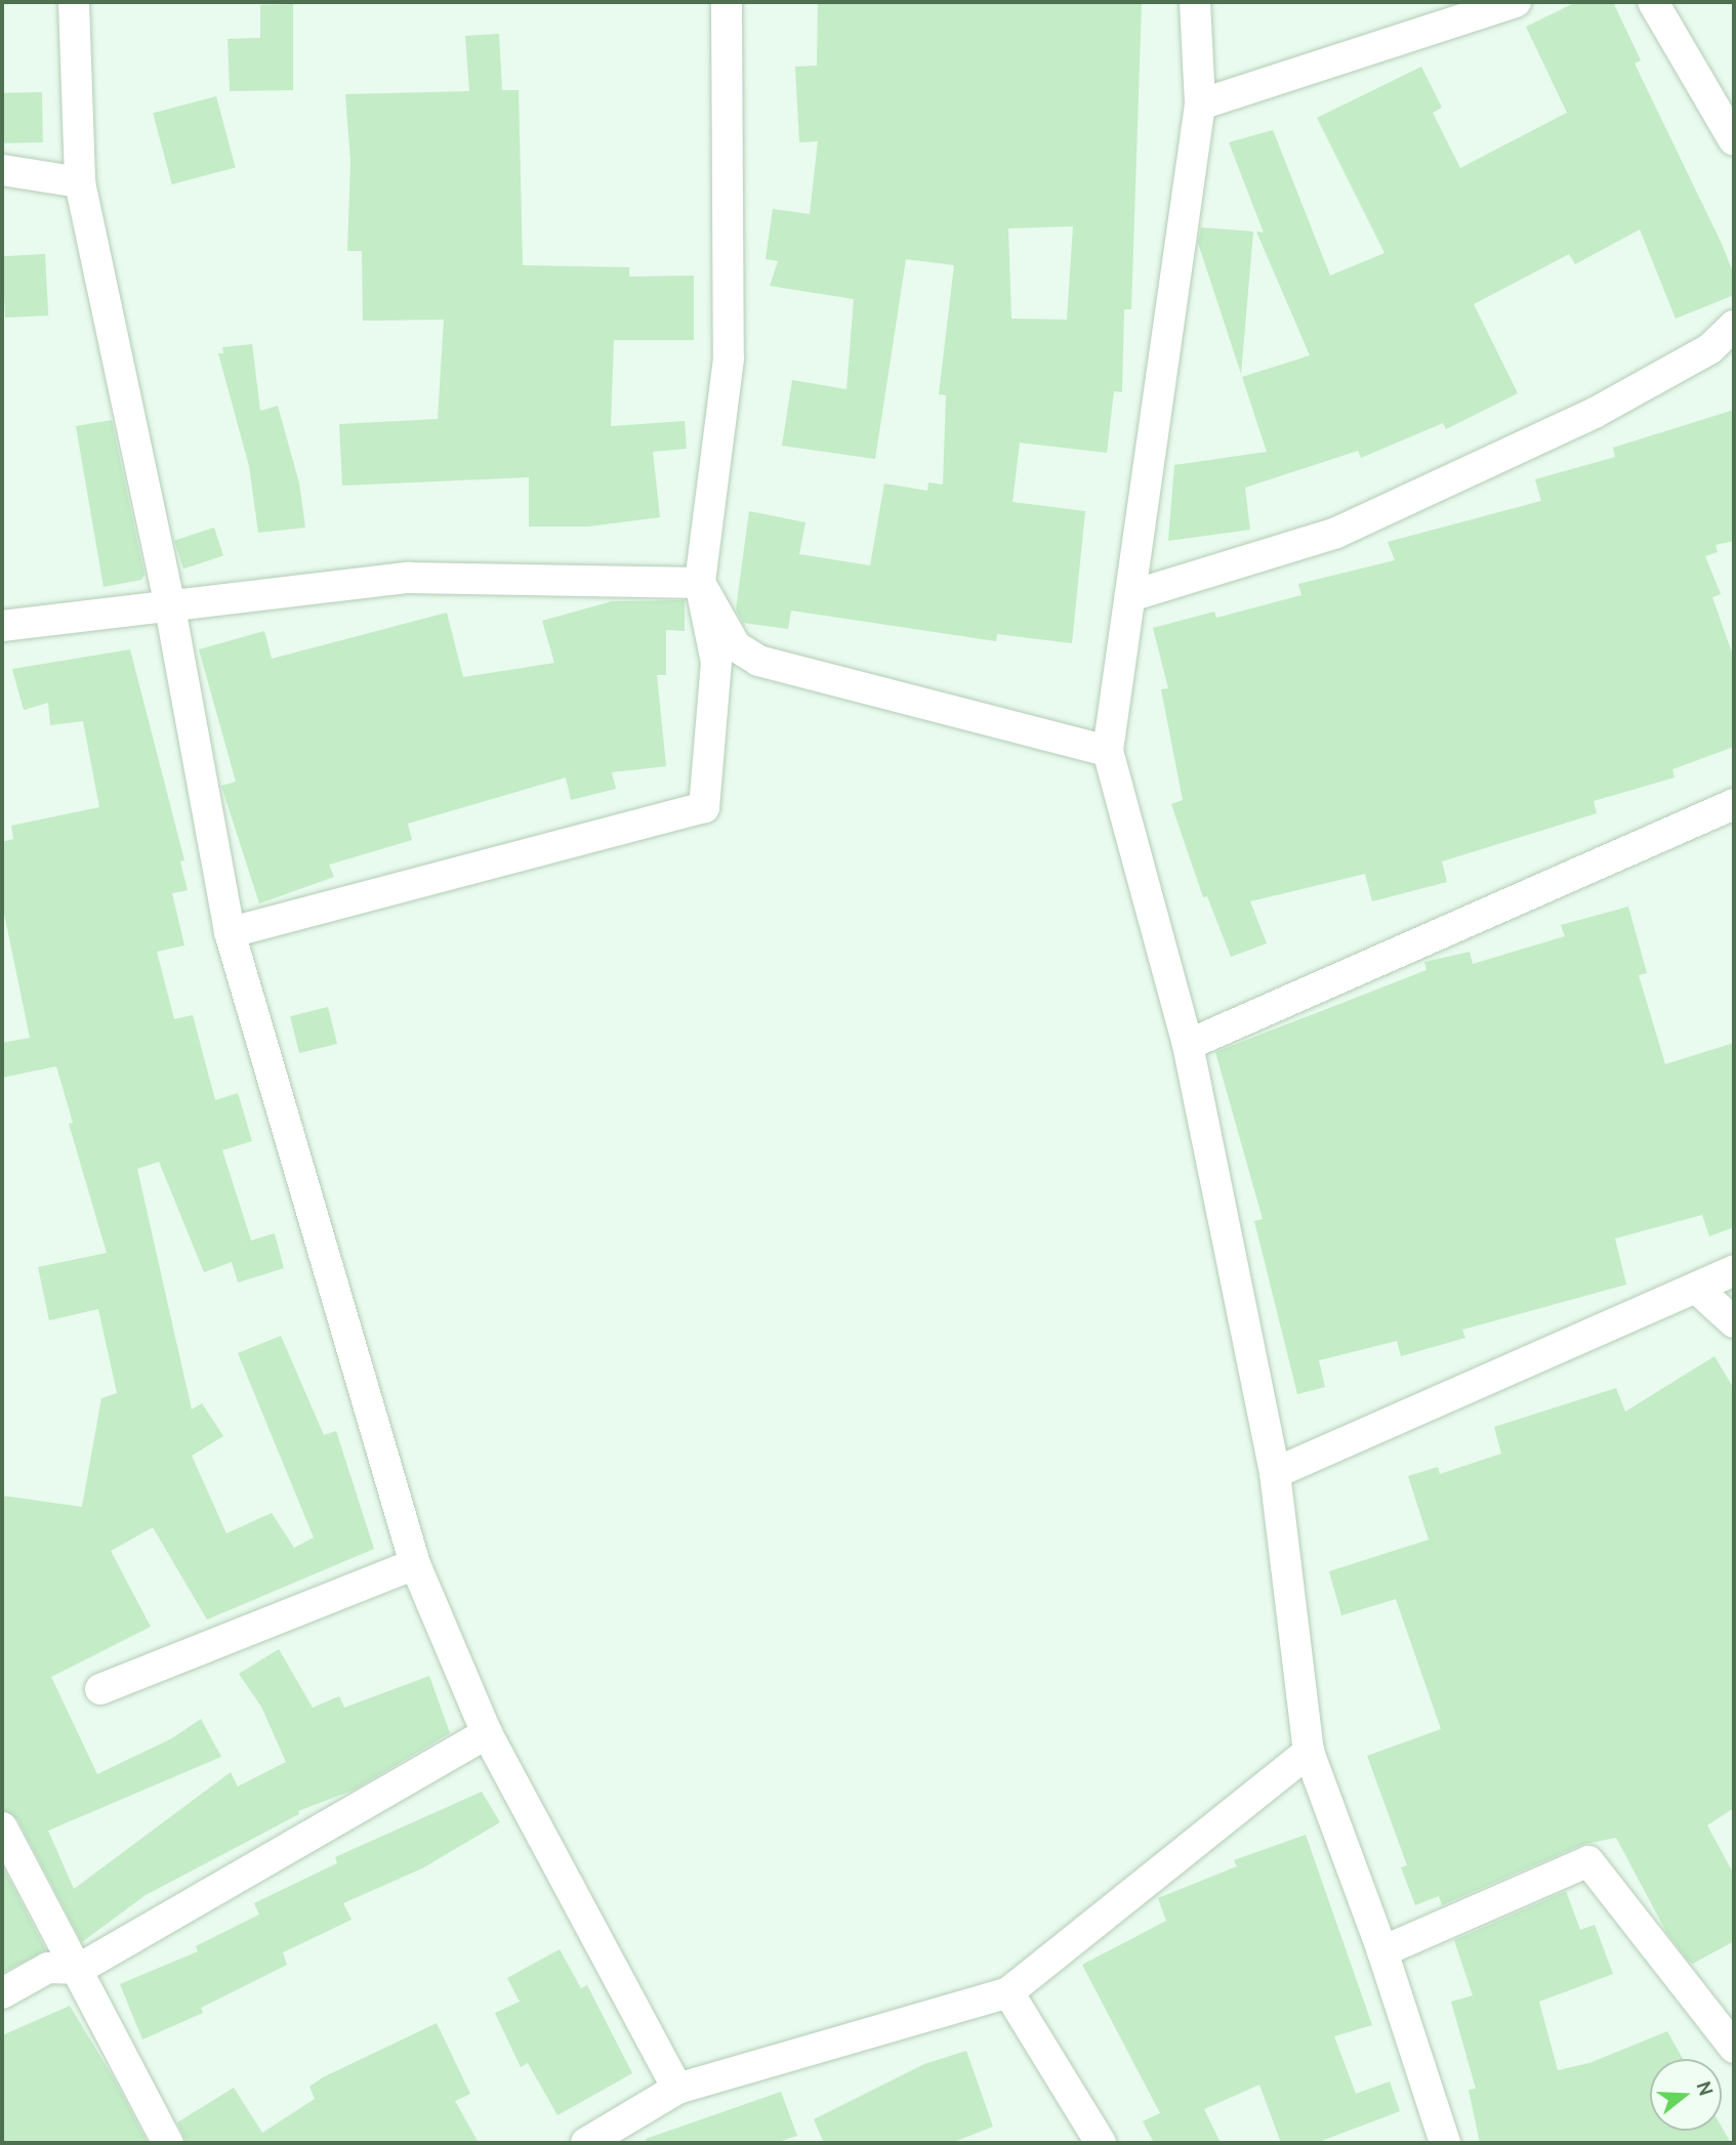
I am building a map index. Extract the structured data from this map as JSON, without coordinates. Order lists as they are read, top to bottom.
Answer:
{
  "north": "right"
}
